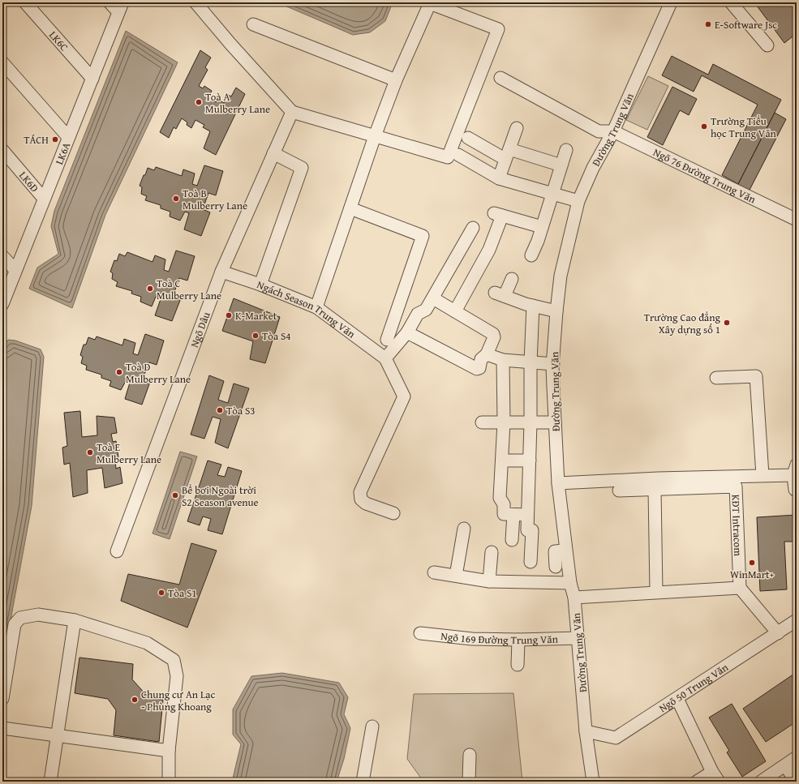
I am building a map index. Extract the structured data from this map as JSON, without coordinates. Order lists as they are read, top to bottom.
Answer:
{
  "streets": {
    "street": [
      "LK6C",
      "Đường Trung Văn",
      "LK6A",
      "Ngõ 76 Đường Trung Văn",
      "LK6D",
      "Ngách Season Trung Văn",
      "Ngõ Dâu",
      "KĐT Intracom",
      "Ngõ 169 Đường Trung Văn",
      "Ngõ 50 Trung Văn"
    ]
  },
  "crossings": [
    ["LK6C", "LK6A"],
    ["Đường Trung Văn", "Ngõ 76 Đường Trung Văn"],
    ["Đường Trung Văn", "Ngõ 169 Đường Trung Văn"],
    ["Đường Trung Văn", "Ngõ 50 Trung Văn"],
    ["LK6A", "LK6D"],
    ["Ngách Season Trung Văn", "Ngõ Dâu"]
  ],
  "places": [
    "E-Software Jsc",
    "Toà A Mulberry Lane",
    "Trường Tiểu học Trung Văn",
    "TÁCH",
    "Toà B Mulberry Lane",
    "Toà C Mulberry Lane",
    "K-Market",
    "Trường Cao đẳng Xây dựng số 1",
    "Tòa S4",
    "Toà D Mulberry Lane",
    "Tòa S3",
    "Toà E Mulberry Lane",
    "Bể bơi Ngoài trời S2 Season avenue",
    "WinMart+",
    "Tòa S1",
    "Chung cư An Lạc - Phùng Khoang"
  ]
}
